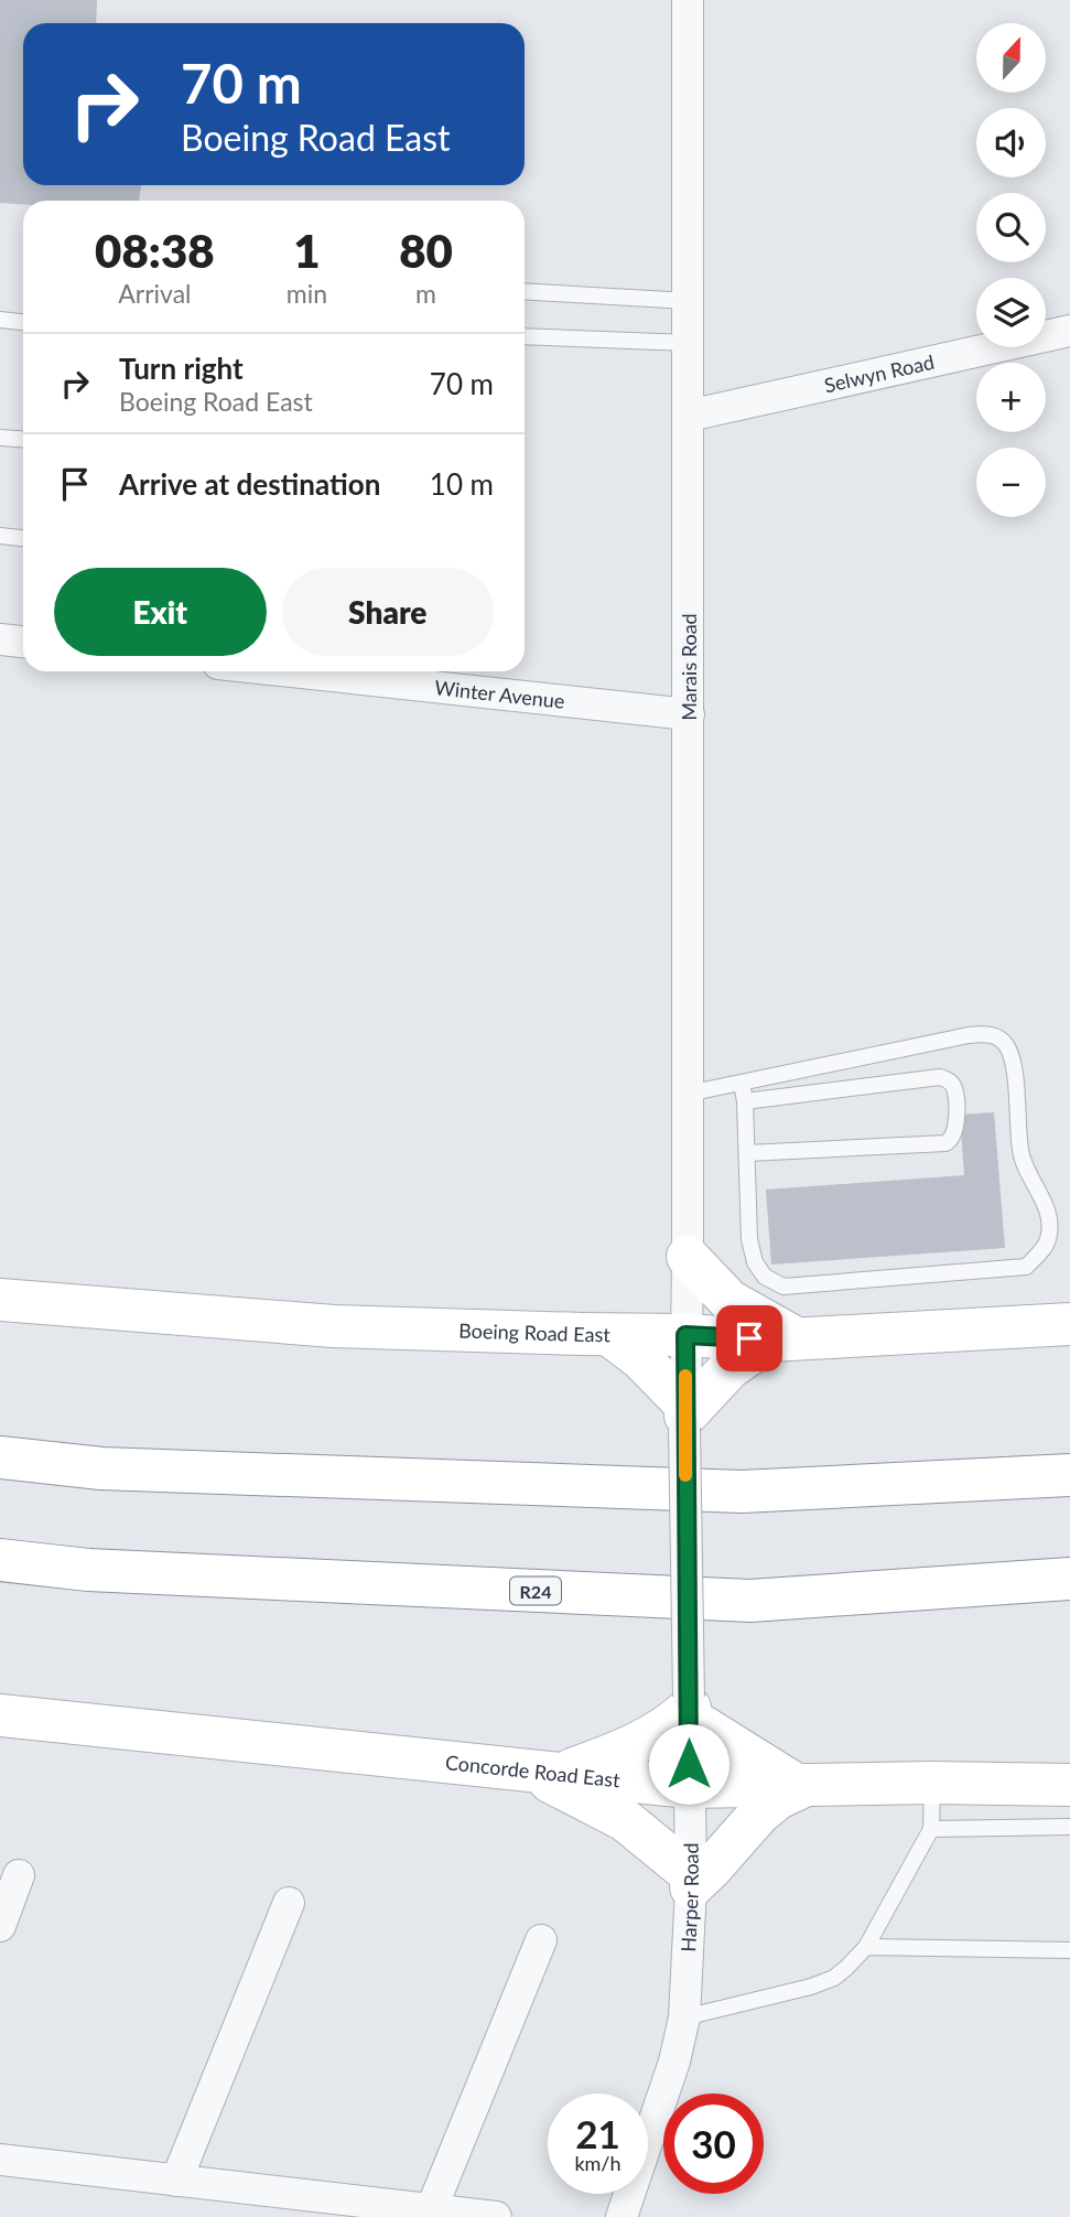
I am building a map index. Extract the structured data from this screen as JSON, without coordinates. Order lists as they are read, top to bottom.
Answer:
{
  "streets": {
    "main road": ["Boeing Road East", "R24", "Concorde Road East"],
    "street": [
      "Selwyn Road",
      "Marais Road",
      "Winter Avenue",
      "Harper Road"
    ]
  },
  "crossings": [
    ["Selwyn Road", "Marais Road"],
    ["Marais Road", "Winter Avenue"],
    ["Marais Road", "Boeing Road East"],
    ["Marais Road", "Harper Road"],
    ["Boeing Road East", "Harper Road"],
    ["Concorde Road East", "Harper Road"]
  ],
  "north": "top",
  "page": {
    "map_buttons": ["+", "−"],
    "turn": ["70 m", "Boeing Road East"],
    "eta": [
      "08:38",
      "Arrival",
      "1",
      "min",
      "80",
      "m"
    ],
    "list": [
      {
        "name": "Turn right",
        "note": "Boeing Road East",
        "value": "70 m"
      },
      {
        "name": "Arrive at destination",
        "value": "10 m"
      }
    ],
    "buttons": ["Exit", "Share"],
    "speed": "21 km/h",
    "limit": "30"
  }
}
